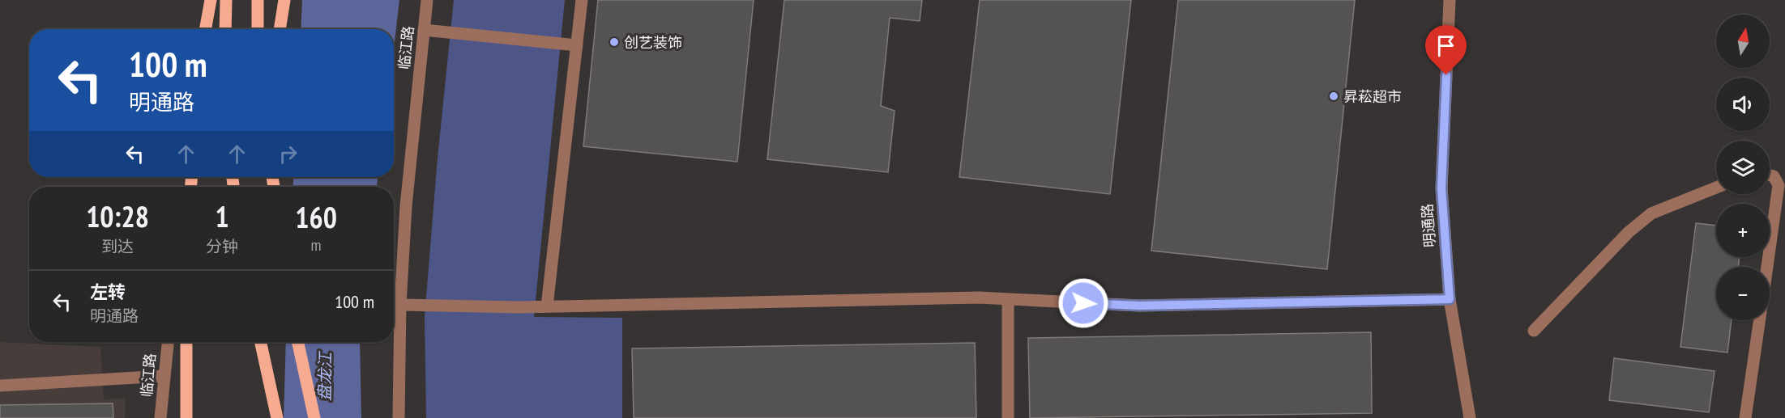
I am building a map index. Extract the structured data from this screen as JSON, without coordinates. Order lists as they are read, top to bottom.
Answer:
{
  "streets": {
    "street": ["临江路", "明通路"]
  },
  "water": ["盘龙江"],
  "places": ["创艺装饰", "昇菘超市"],
  "north": "top",
  "page": {
    "map_buttons": ["+", "−"],
    "turn": ["100 m", "明通路"],
    "eta": [
      "10:28",
      "到达",
      "1",
      "分钟",
      "160",
      "m"
    ],
    "list": [
      {
        "name": "左转",
        "note": "明通路",
        "value": "100 m"
      }
    ]
  }
}
